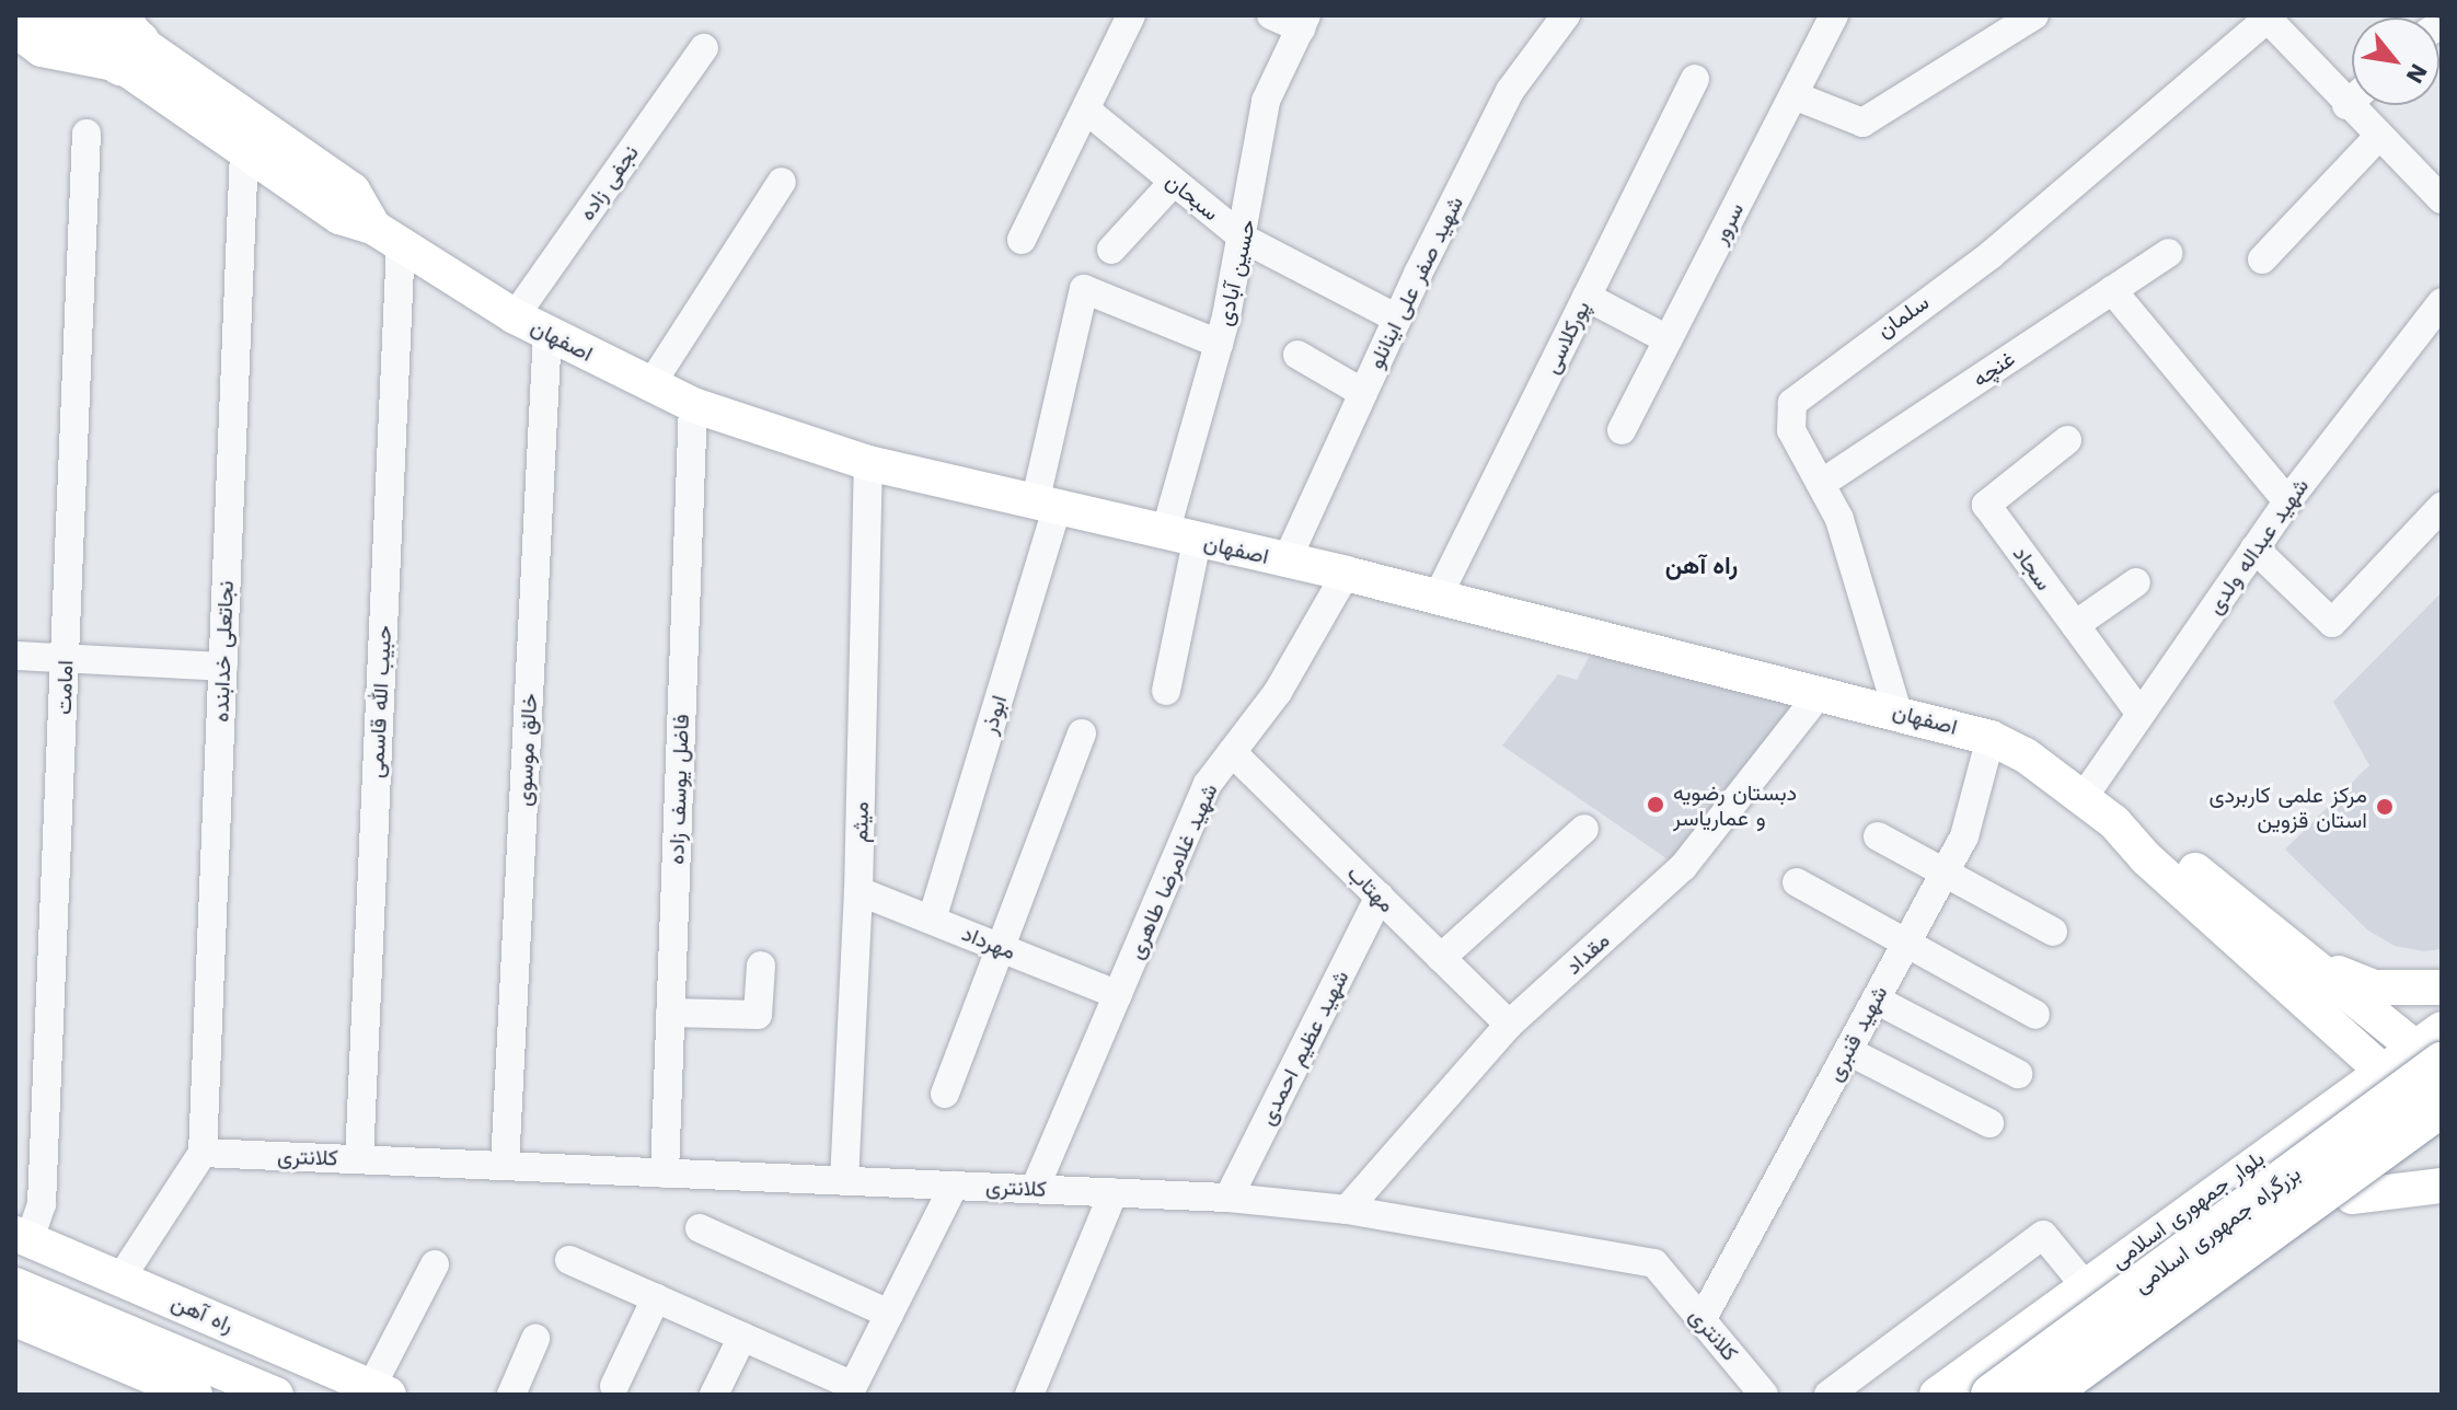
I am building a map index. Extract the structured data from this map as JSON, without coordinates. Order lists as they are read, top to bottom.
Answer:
{
  "streets": {
    "highway": ["اصفهان", "بزرگراه جمهوری اسلامی"],
    "main road": ["بلوار جمهوری اسلامی", "راه آهن"],
    "street": [
      "نجفی زاده",
      "سبحان",
      "سرور",
      "حسین آبادی",
      "شهید صفر علی اینانلو",
      "سلمان",
      "پورکلاسی",
      "غنچه",
      "شهید عبداله ولدی",
      "سجاد",
      "نجاتعلی خدابنده",
      "امامت",
      "حبیب الله قاسمی",
      "ابوذر",
      "خالق موسوی",
      "فاضل یوسف زاده",
      "میثم",
      "شهید غلامرضا طاهری",
      "مهتاب",
      "مهرداد",
      "مقداد",
      "شهید قنبری",
      "شهید عظیم احمدی",
      "کلانتری"
    ]
  },
  "crossings": [
    ["نجفی زاده", "اصفهان"],
    ["سبحان", "حسین آبادی"],
    ["سبحان", "شهید صفر علی اینانلو"],
    ["حسین آبادی", "اصفهان"],
    ["حسین آبادی", "ابوذر"],
    ["شهید صفر علی اینانلو", "اصفهان"],
    ["سلمان", "اصفهان"],
    ["سلمان", "غنچه"],
    ["پورکلاسی", "اصفهان"],
    ["اصفهان", "شهید عبداله ولدی"],
    ["اصفهان", "نجاتعلی خدابنده"],
    ["اصفهان", "حبیب الله قاسمی"],
    ["اصفهان", "ابوذر"],
    ["اصفهان", "خالق موسوی"],
    ["اصفهان", "فاضل یوسف زاده"],
    ["اصفهان", "میثم"],
    ["اصفهان", "شهید غلامرضا طاهری"],
    ["اصفهان", "مقداد"],
    ["اصفهان", "شهید قنبری"],
    ["اصفهان", "بلوار جمهوری اسلامی"],
    ["اصفهان", "بزرگراه جمهوری اسلامی"],
    ["شهید عبداله ولدی", "سجاد"],
    ["نجاتعلی خدابنده", "کلانتری"],
    ["امامت", "راه آهن"],
    ["حبیب الله قاسمی", "کلانتری"],
    ["ابوذر", "مهرداد"],
    ["خالق موسوی", "کلانتری"],
    ["فاضل یوسف زاده", "کلانتری"],
    ["میثم", "مهرداد"],
    ["میثم", "کلانتری"],
    ["شهید غلامرضا طاهری", "مهتاب"],
    ["شهید غلامرضا طاهری", "مهرداد"],
    ["شهید غلامرضا طاهری", "کلانتری"],
    ["مهتاب", "مقداد"],
    ["مهتاب", "شهید عظیم احمدی"],
    ["مقداد", "کلانتری"],
    ["شهید قنبری", "کلانتری"],
    ["شهید عظیم احمدی", "کلانتری"],
    ["بلوار جمهوری اسلامی", "بزرگراه جمهوری اسلامی"]
  ],
  "districts": ["راه آهن"],
  "places": ["دبستان رضویه و عماریاسر", "مرکز علمی کاربردی استان قزوین"],
  "north": "bottom right"
}
